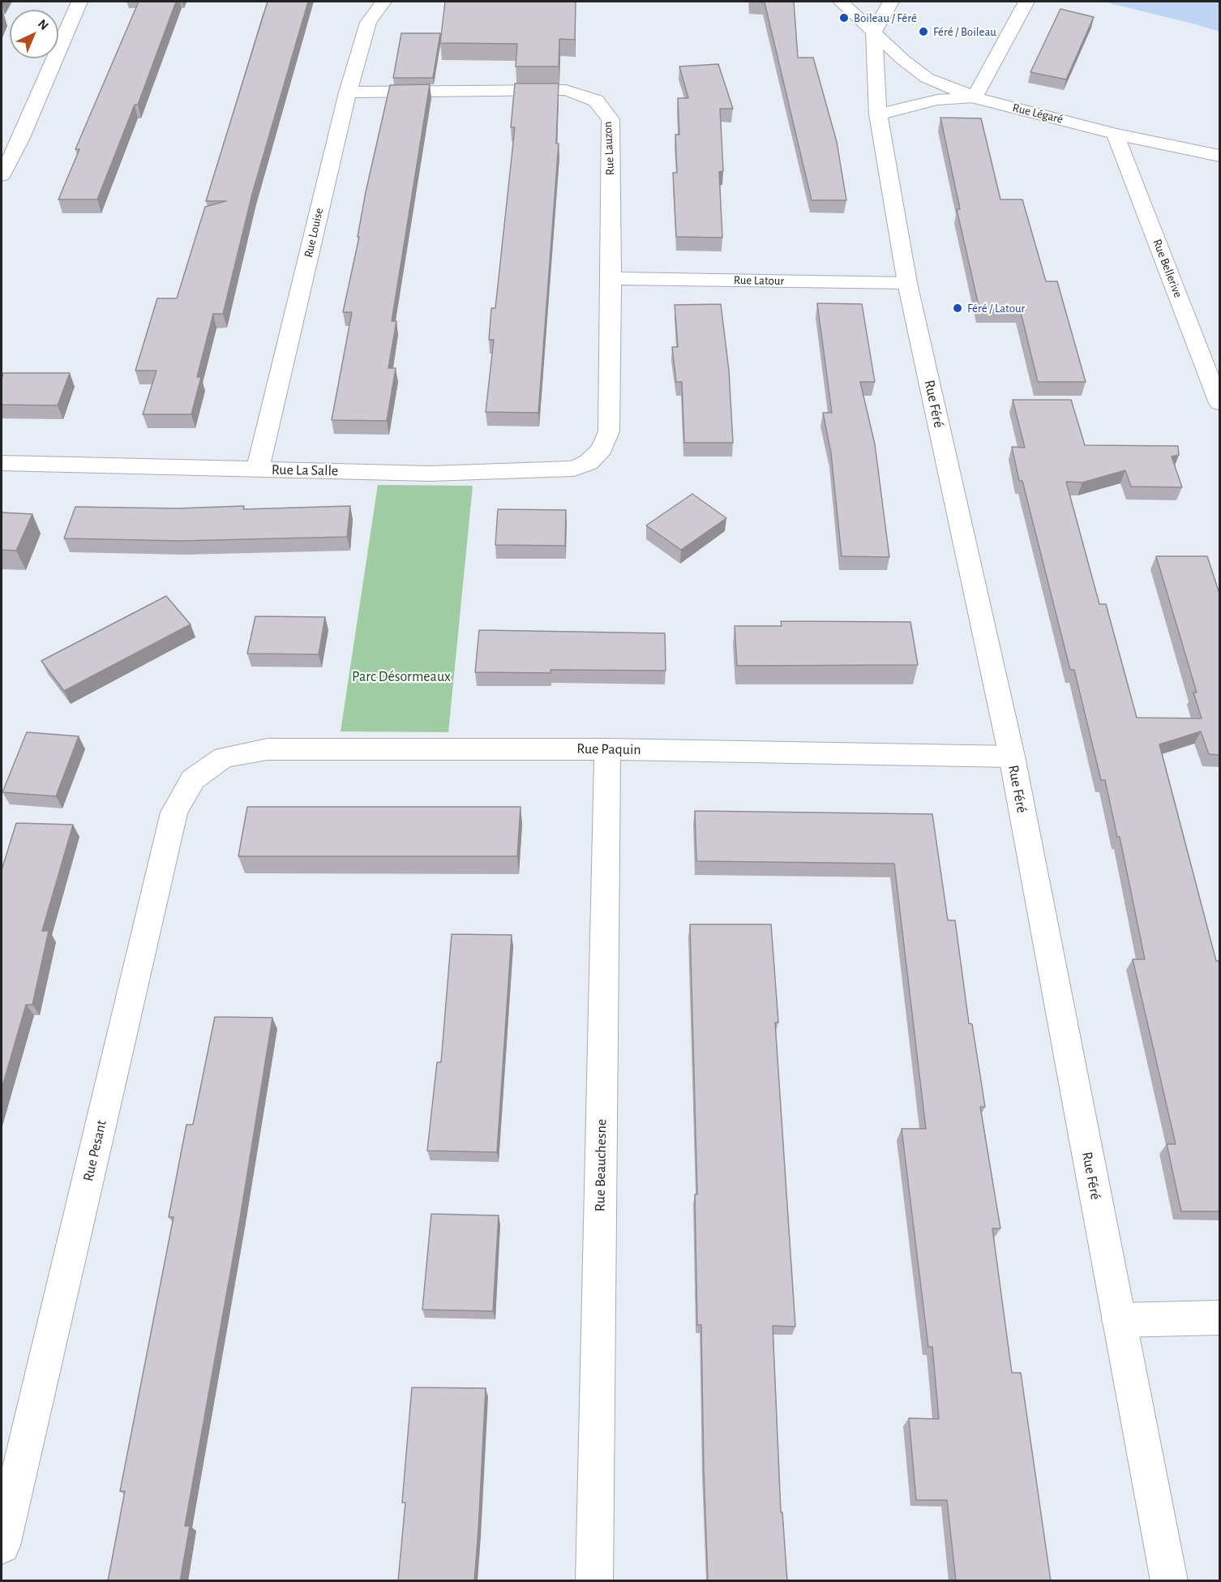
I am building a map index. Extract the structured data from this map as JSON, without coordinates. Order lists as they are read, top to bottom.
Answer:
{
  "streets": {
    "street": [
      "Rue Légaré",
      "Rue Lauzon",
      "Rue Louise",
      "Rue Bellerive",
      "Rue Latour",
      "Rue Féré",
      "Rue La Salle",
      "Rue Paquin",
      "Rue Pesant",
      "Rue Beauchesne"
    ]
  },
  "crossings": [
    ["Rue Légaré", "Rue Bellerive"],
    ["Rue Légaré", "Rue Féré"],
    ["Rue Lauzon", "Rue Louise"],
    ["Rue Lauzon", "Rue Latour"],
    ["Rue Lauzon", "Rue La Salle"],
    ["Rue Louise", "Rue La Salle"],
    ["Rue Latour", "Rue Féré"],
    ["Rue Féré", "Rue Paquin"],
    ["Rue Paquin", "Rue Pesant"],
    ["Rue Paquin", "Rue Beauchesne"]
  ],
  "parks": ["Parc Désormeaux"],
  "places": ["Boileau / Féré", "Féré / Boileau", "Féré / Latour"],
  "north": "top right"
}
